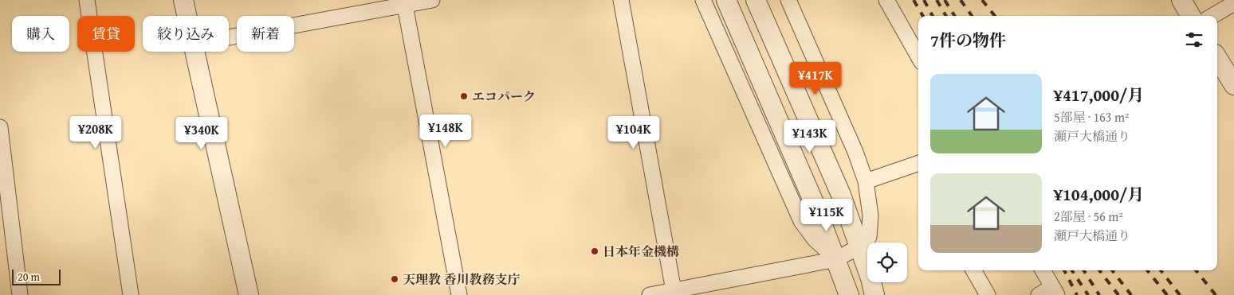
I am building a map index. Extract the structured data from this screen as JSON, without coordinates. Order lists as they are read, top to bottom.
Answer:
{
  "places": ["エコパーク", "日本年金機構", "天理教 香川教務支庁"],
  "scale_bar": "20 m",
  "page": {
    "chip": [
      "購入",
      "賃貸",
      "絞り込み",
      "新着"
    ],
    "heading": "7件の物件",
    "price": [
      "¥417K",
      "¥148K",
      "¥208K",
      "¥104K",
      "¥340K",
      "¥143K",
      "¥115K"
    ],
    "list": [
      {
        "name": "¥417,000/月",
        "note": "5部屋 · 163 m² · 瀬戸大橋通り"
      },
      {
        "name": "¥104,000/月",
        "note": "2部屋 · 56 m² · 瀬戸大橋通り"
      }
    ],
    "scale": "20 m"
  }
}
